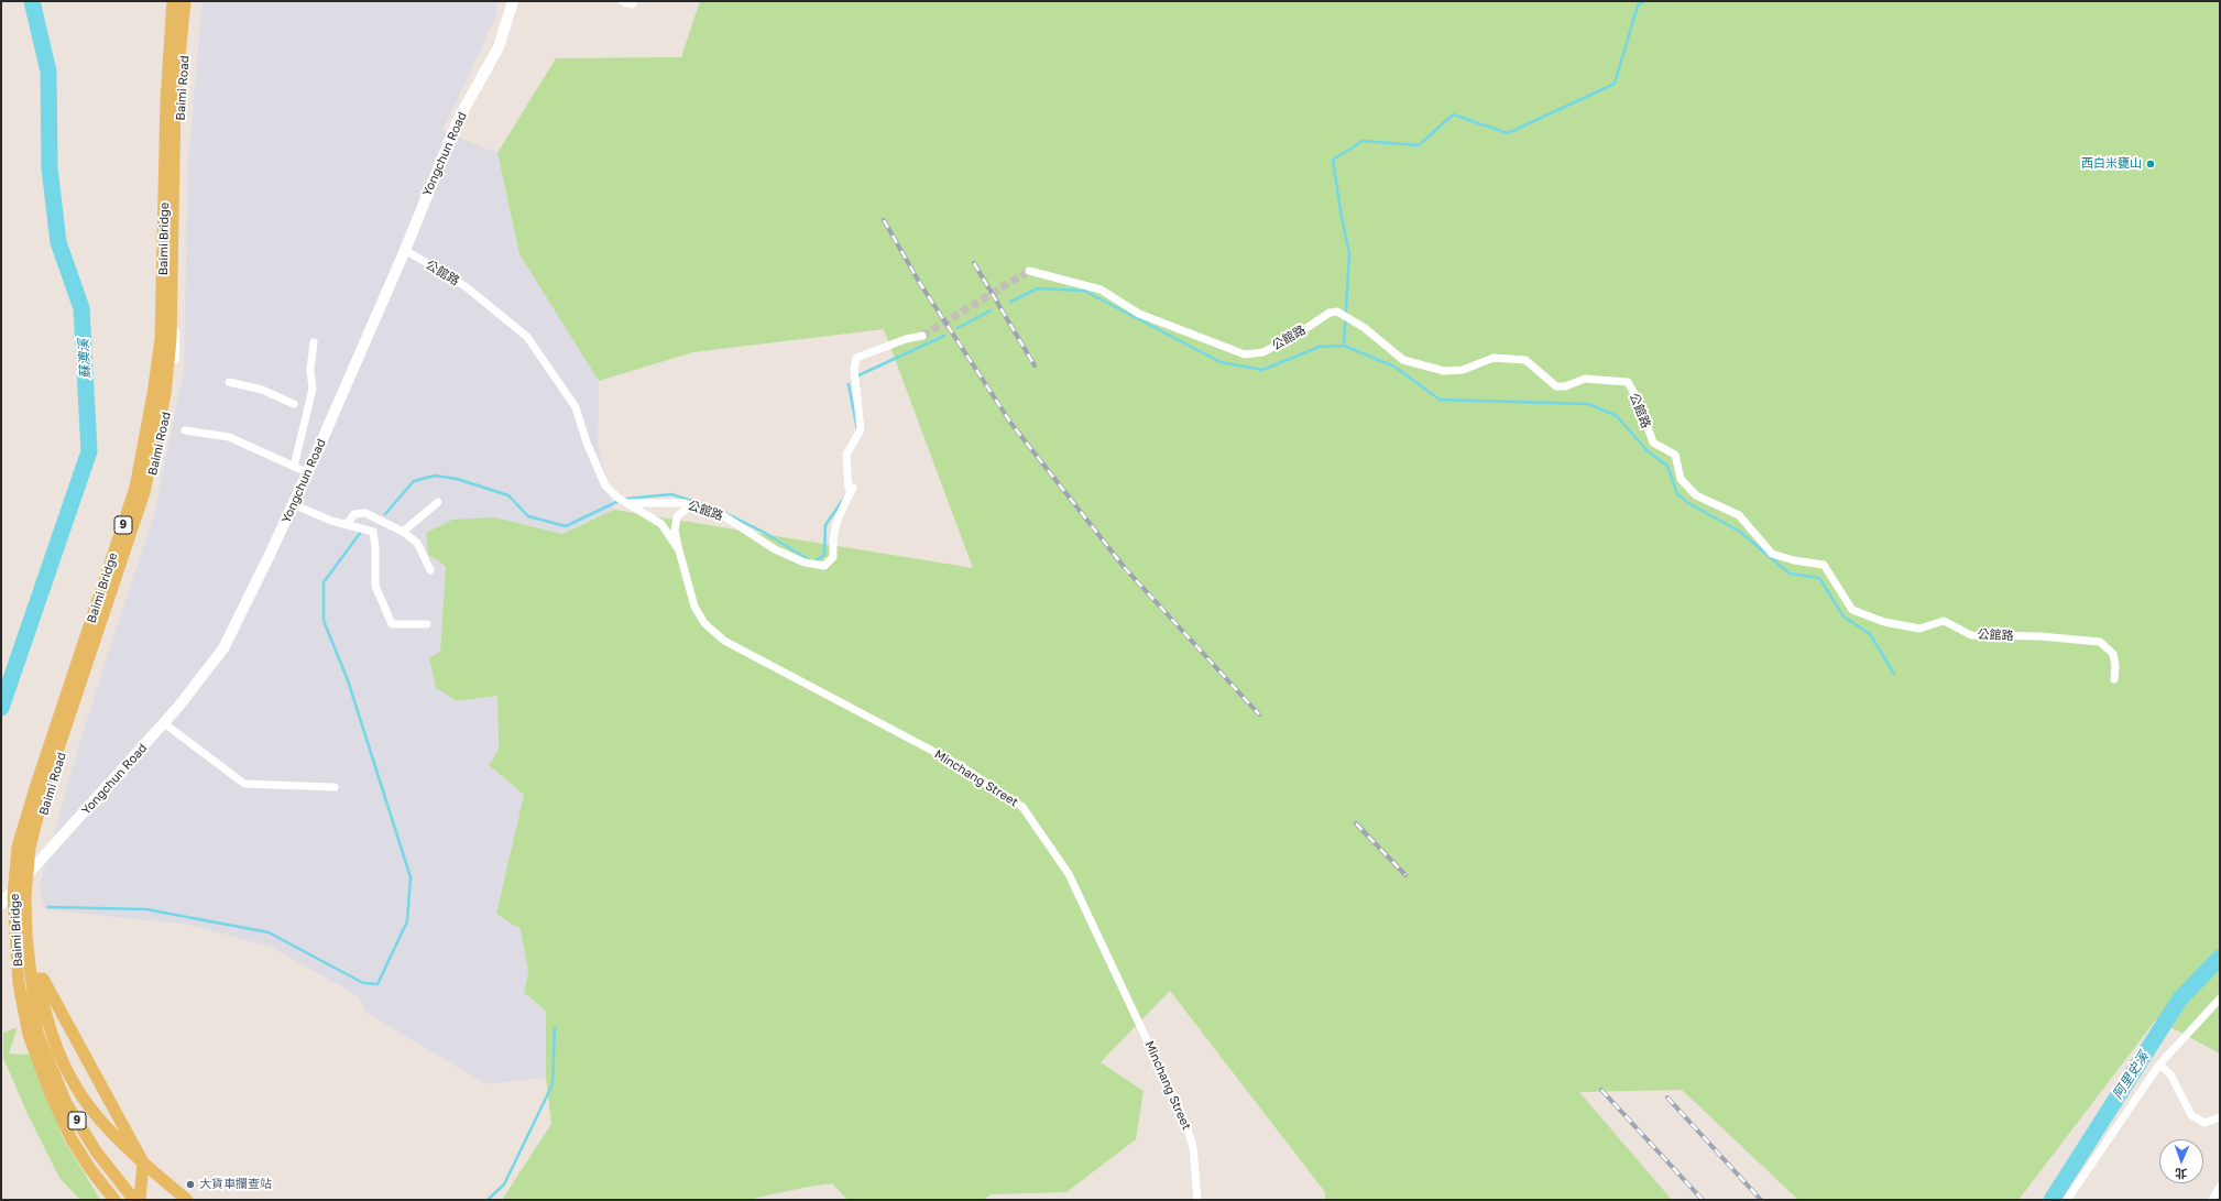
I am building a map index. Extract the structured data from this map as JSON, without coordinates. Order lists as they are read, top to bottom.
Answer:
{
  "streets": {
    "main road": ["Baimi Bridge", "9"],
    "street": [
      "Baimi Road",
      "Yongchun Road",
      "公館路",
      "Minchang Street"
    ]
  },
  "crossings": [
    ["Baimi Road", "Yongchun Road"],
    ["Yongchun Road", "公館路"],
    ["Baimi Bridge", "9"],
    ["公館路", "Minchang Street"]
  ],
  "water": ["蘇澳溪", "阿里史溪"],
  "places": ["西白米甕山", "大貨車攔查站"],
  "north": "bottom"
}
